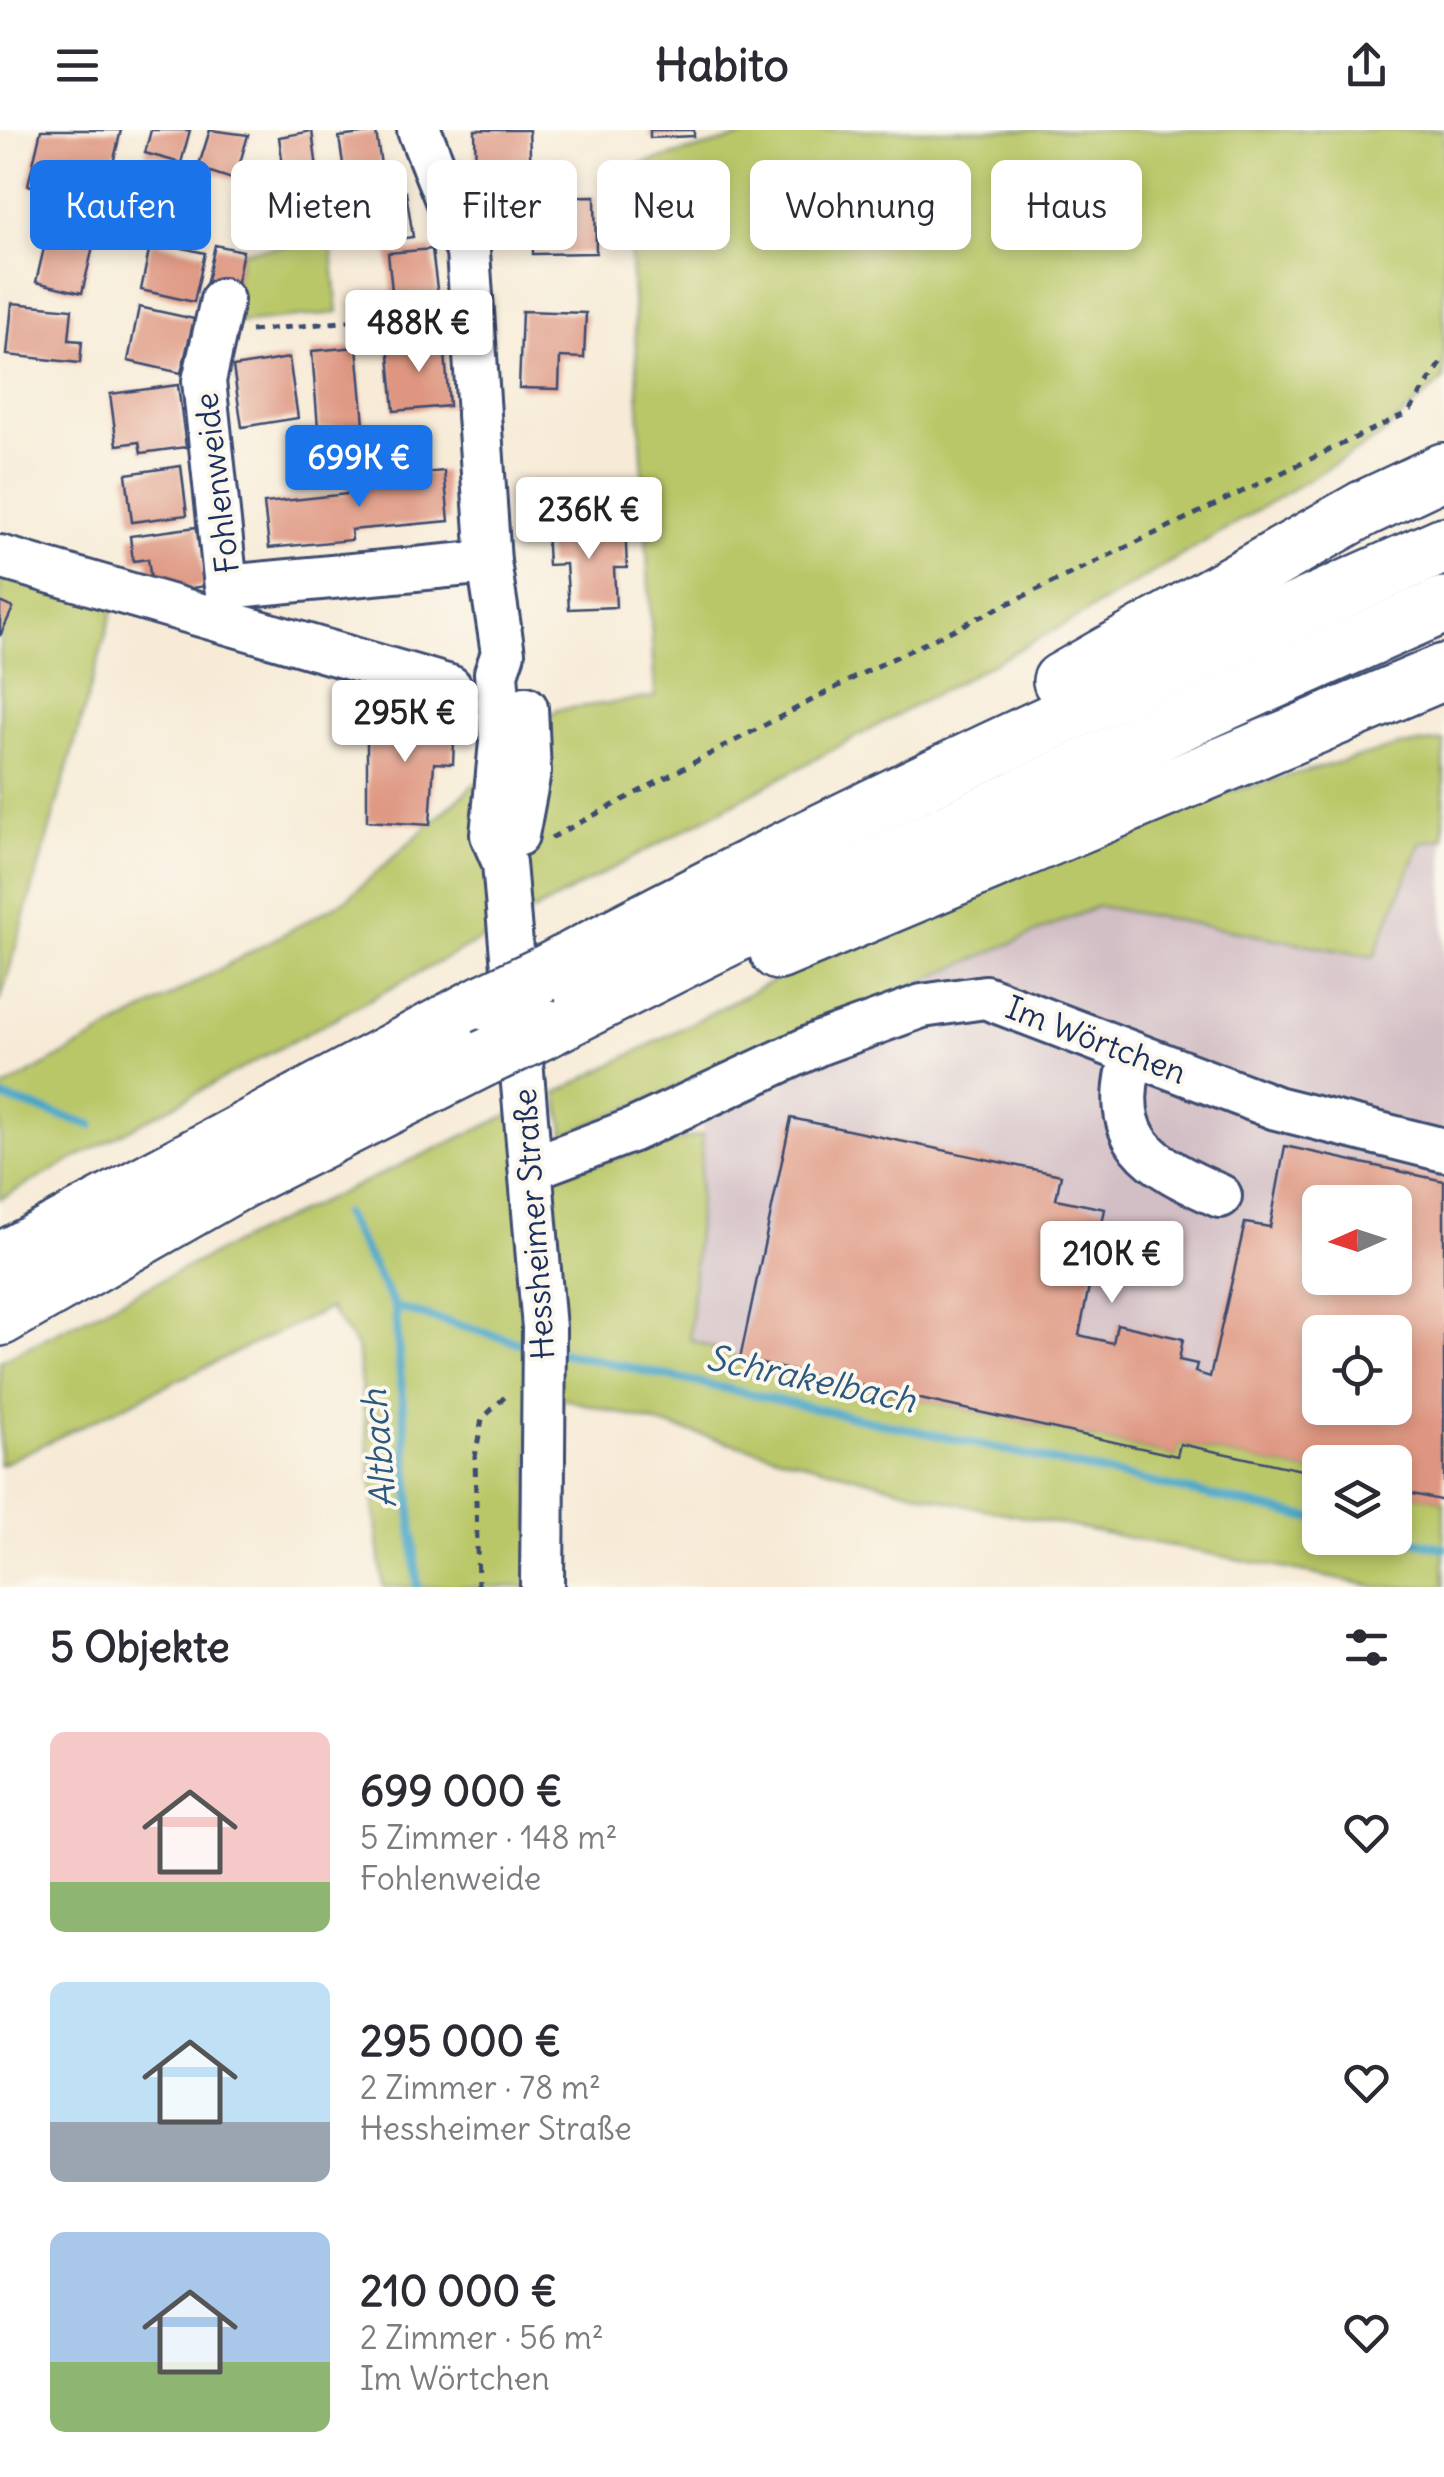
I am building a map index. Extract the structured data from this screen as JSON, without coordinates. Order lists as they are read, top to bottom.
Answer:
{
  "streets": {
    "street": ["Fohlenweide", "Im Wörtchen", "Hessheimer Straße"]
  },
  "crossings": [
    ["Fohlenweide", "Hessheimer Straße"],
    ["Im Wörtchen", "Hessheimer Straße"]
  ],
  "water": ["Schrakelbach", "Altbach"],
  "north": "left",
  "page": {
    "header": "Habito",
    "chip": [
      "Kaufen",
      "Mieten",
      "Filter",
      "Neu",
      "Wohnung",
      "Haus"
    ],
    "price": [
      "488K €",
      "699K €",
      "236K €",
      "295K €",
      "210K €"
    ],
    "heading": "5 Objekte",
    "list": [
      {
        "name": "699 000 €",
        "note": "5 Zimmer · 148 m² · Fohlenweide"
      },
      {
        "name": "295 000 €",
        "note": "2 Zimmer · 78 m² · Hessheimer Straße"
      },
      {
        "name": "210 000 €",
        "note": "2 Zimmer · 56 m² · Im Wörtchen"
      }
    ]
  }
}
